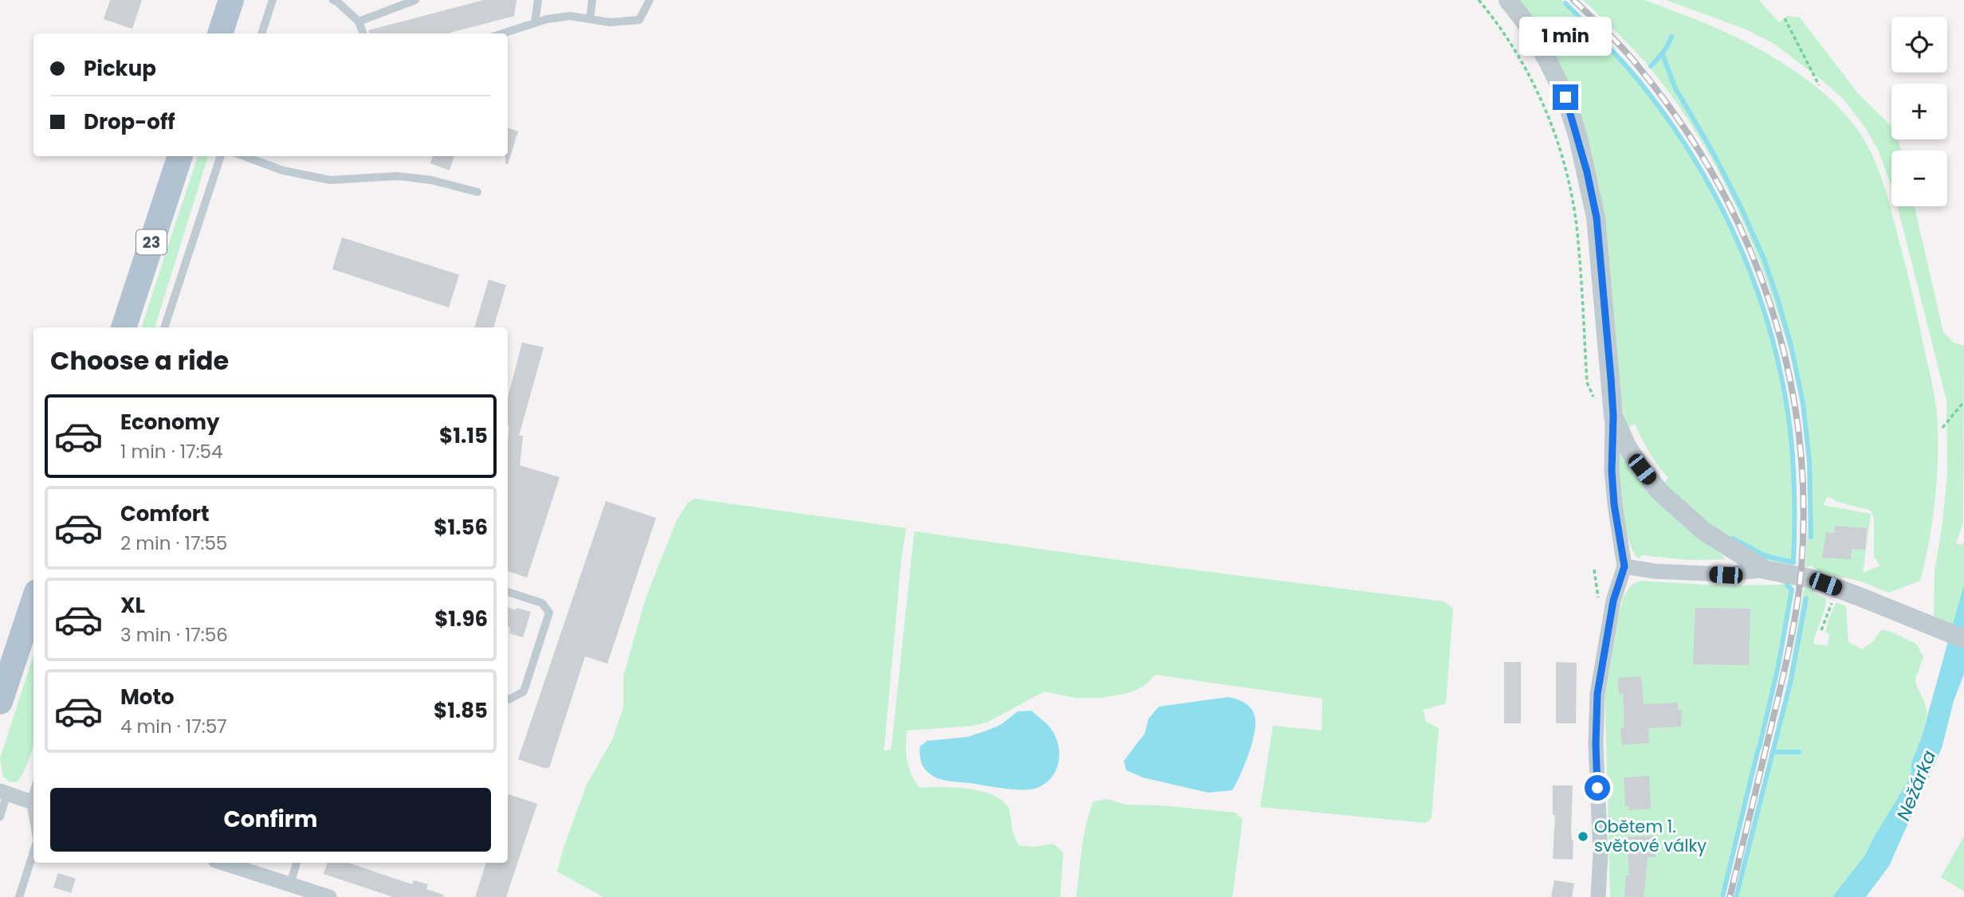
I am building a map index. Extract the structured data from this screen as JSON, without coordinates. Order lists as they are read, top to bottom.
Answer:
{
  "streets": {
    "main road": ["23"]
  },
  "water": ["Nežárka"],
  "places": ["Obětem 1. světové války"],
  "page": {
    "map_buttons": ["+", "−"],
    "bubble": "1 min",
    "banner": ["Pickup", "Drop-off"],
    "heading": "Choose a ride",
    "list": [
      {
        "name": "Economy",
        "note": "1 min · 17:54",
        "value": "$1.15"
      },
      {
        "name": "Comfort",
        "note": "2 min · 17:55",
        "value": "$1.56"
      },
      {
        "name": "XL",
        "note": "3 min · 17:56",
        "value": "$1.96"
      },
      {
        "name": "Moto",
        "note": "4 min · 17:57",
        "value": "$1.85"
      }
    ],
    "buttons": "Confirm"
  }
}
